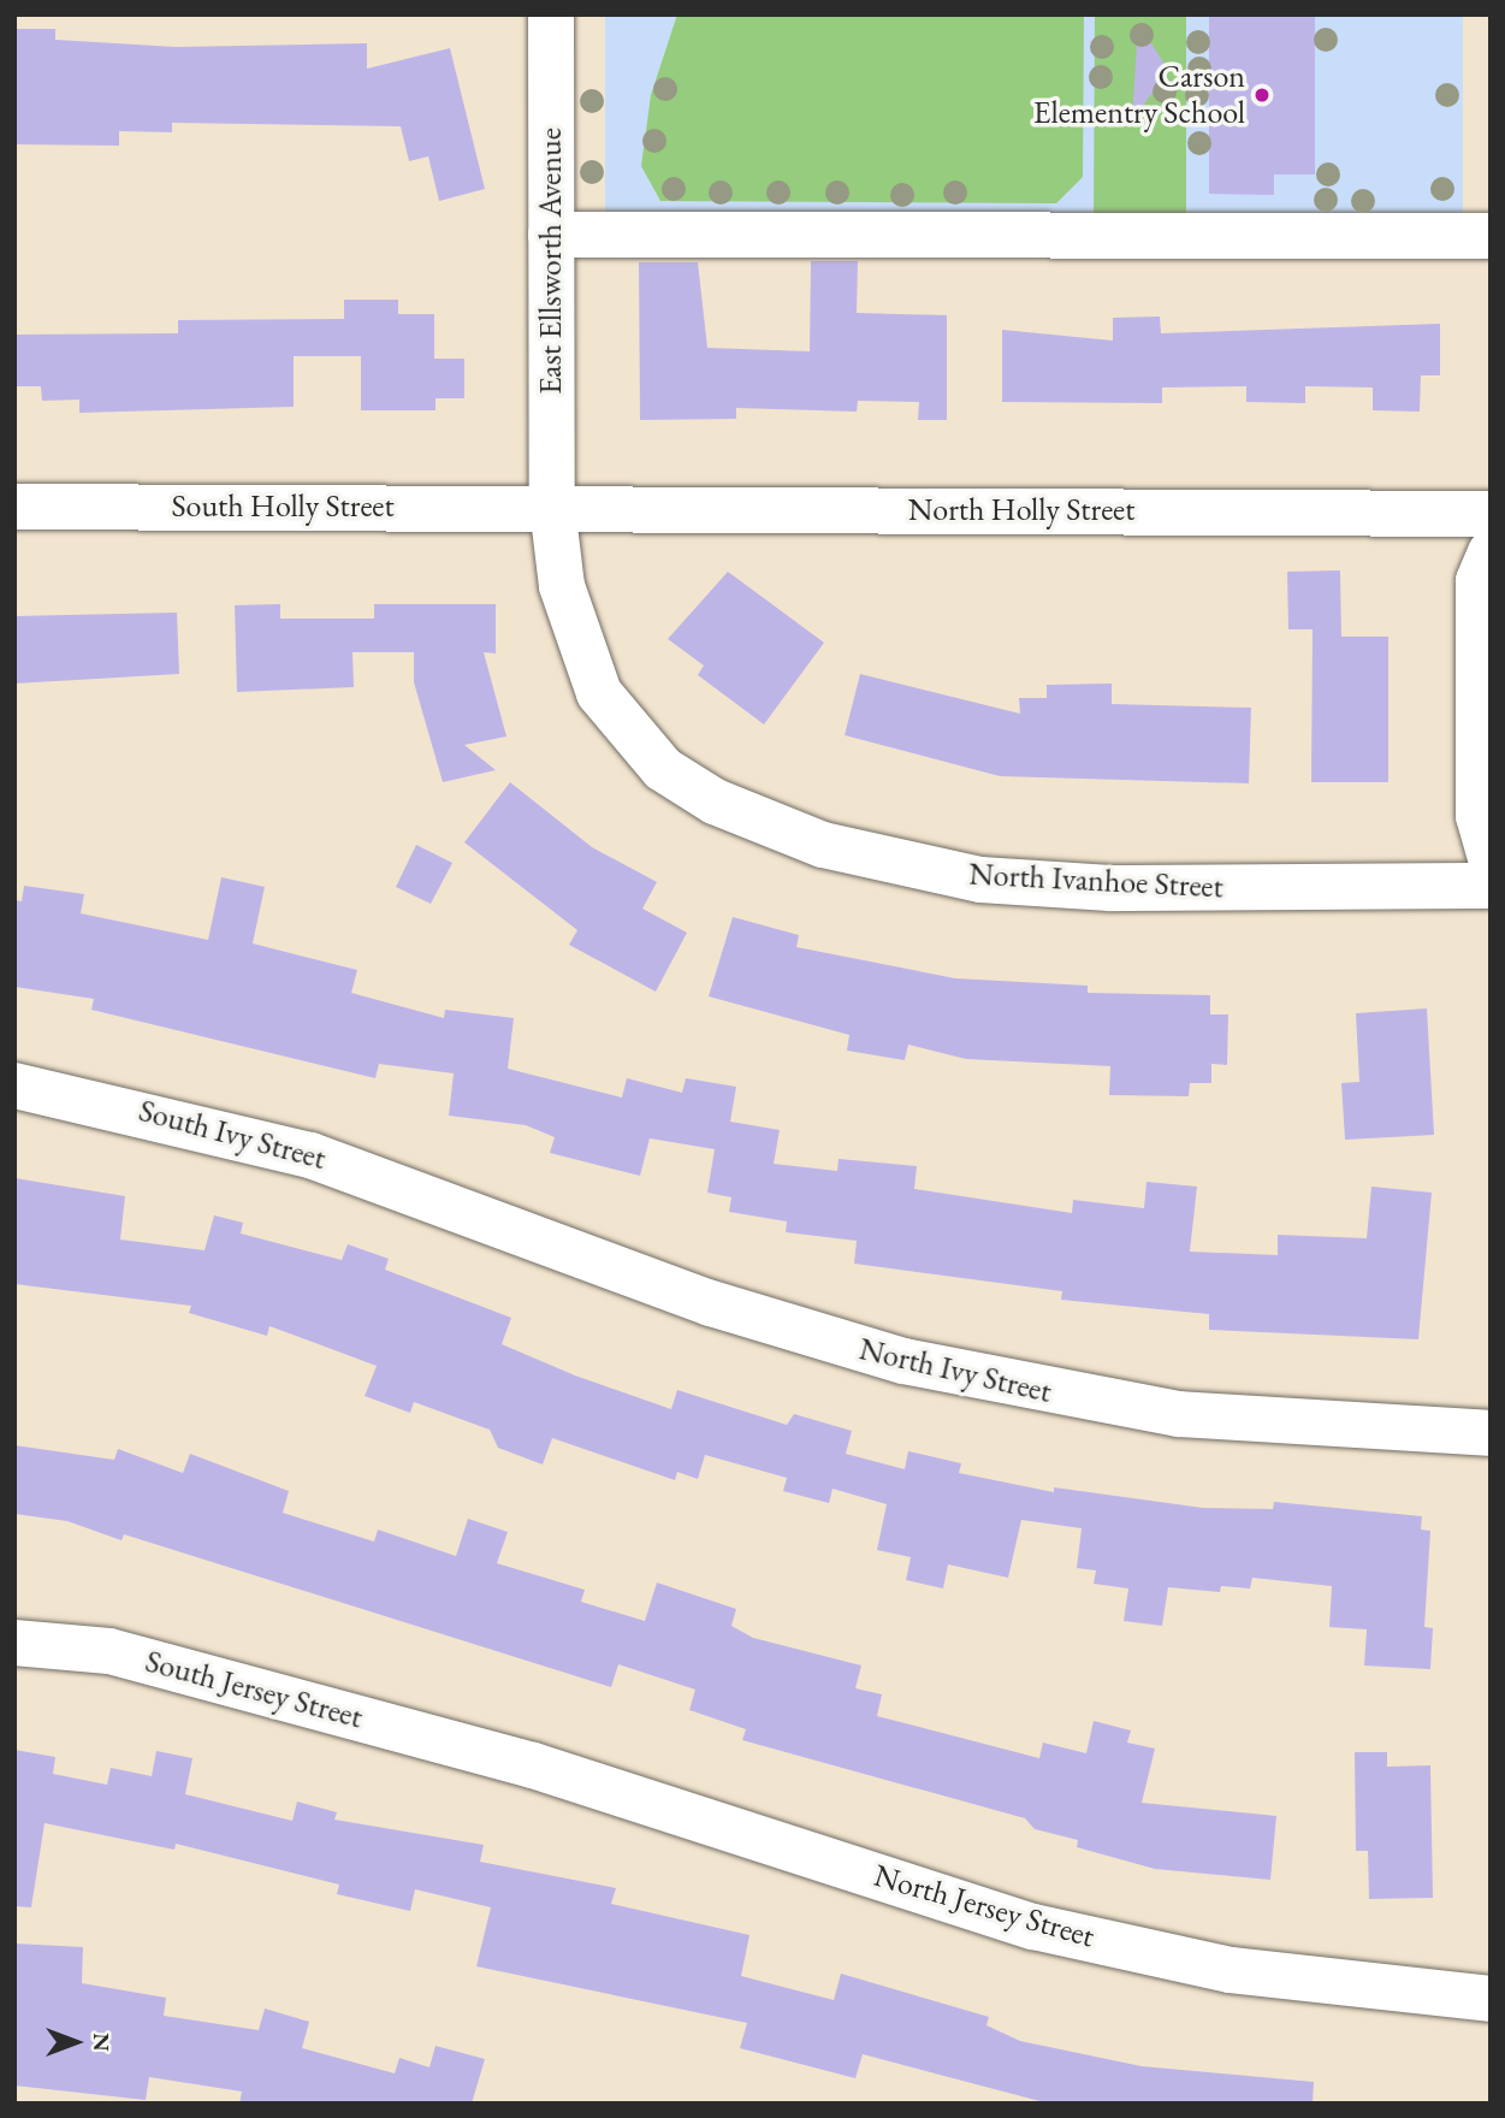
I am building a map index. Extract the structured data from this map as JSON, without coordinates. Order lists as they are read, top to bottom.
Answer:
{
  "streets": {
    "street": [
      "East Ellsworth Avenue",
      "South Holly Street",
      "North Holly Street",
      "North Ivanhoe Street",
      "South Ivy Street",
      "North Ivy Street",
      "South Jersey Street",
      "North Jersey Street"
    ]
  },
  "crossings": [
    ["East Ellsworth Avenue", "South Holly Street"],
    ["East Ellsworth Avenue", "North Holly Street"],
    ["East Ellsworth Avenue", "North Ivanhoe Street"],
    ["South Holly Street", "North Holly Street"],
    ["South Holly Street", "North Ivanhoe Street"],
    ["North Holly Street", "North Ivanhoe Street"],
    ["South Ivy Street", "North Ivy Street"],
    ["South Jersey Street", "North Jersey Street"]
  ],
  "places": ["Carson Elementry School"],
  "north": "right"
}
